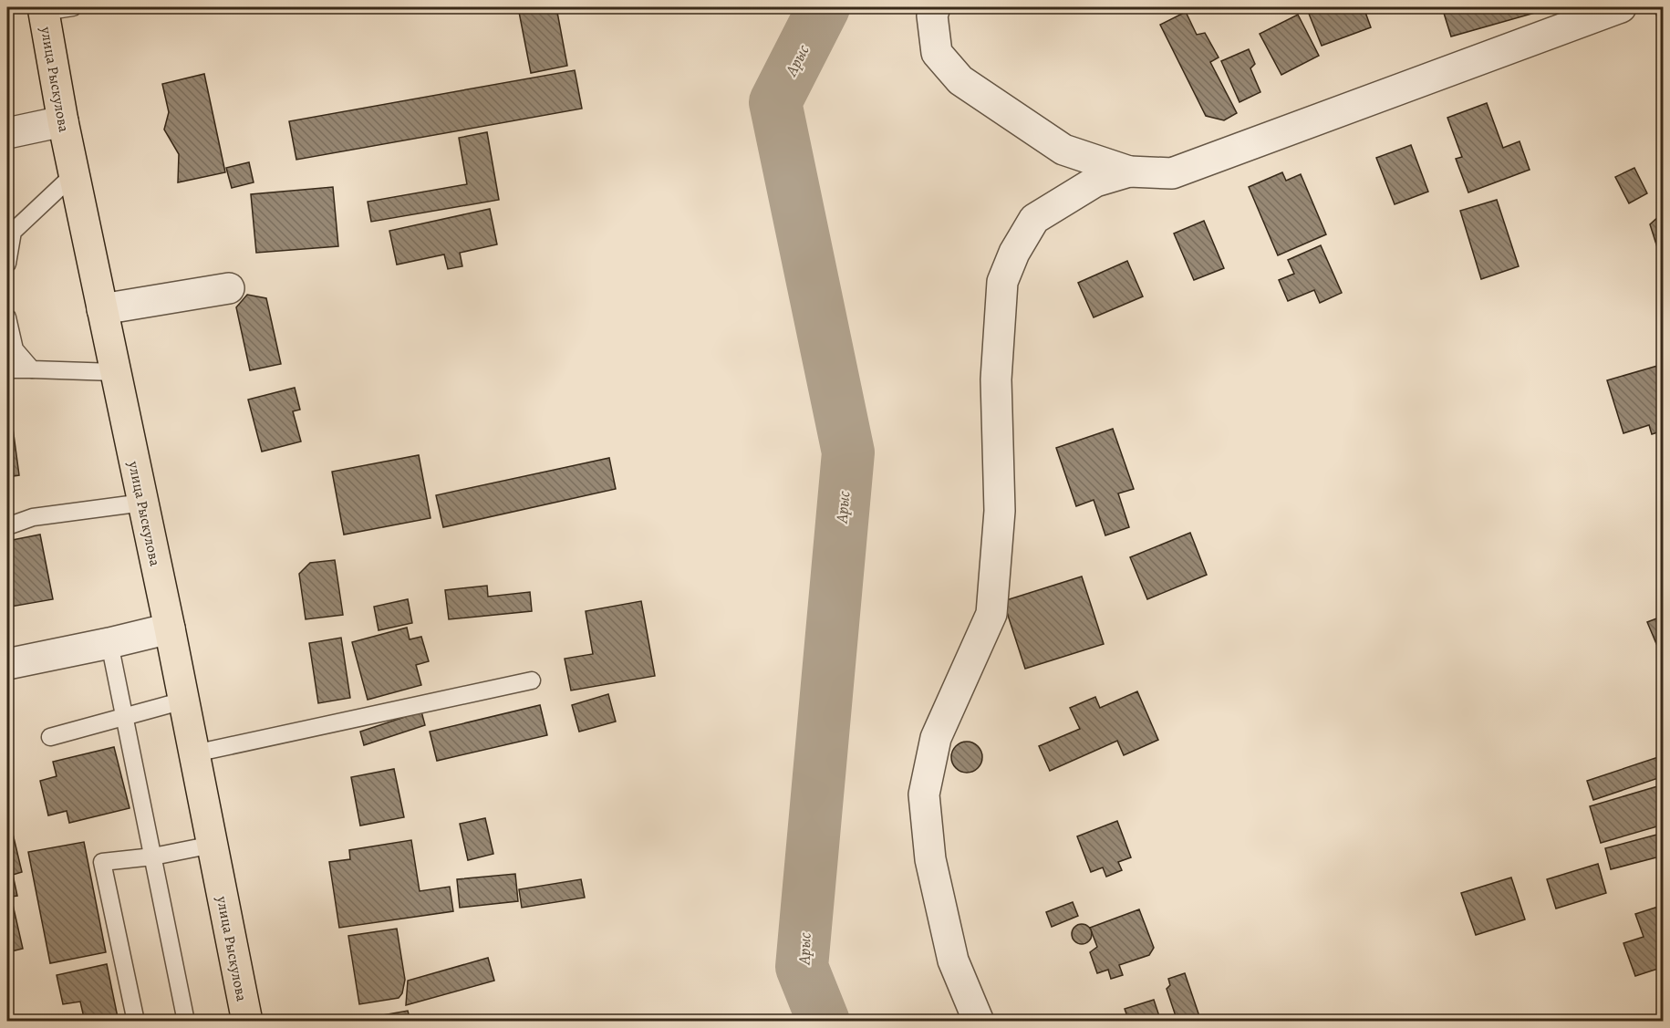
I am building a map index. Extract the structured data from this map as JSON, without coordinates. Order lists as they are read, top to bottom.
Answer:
{
  "streets": {
    "main road": ["улица Рыскулова"]
  },
  "water": ["Арыс"]
}
